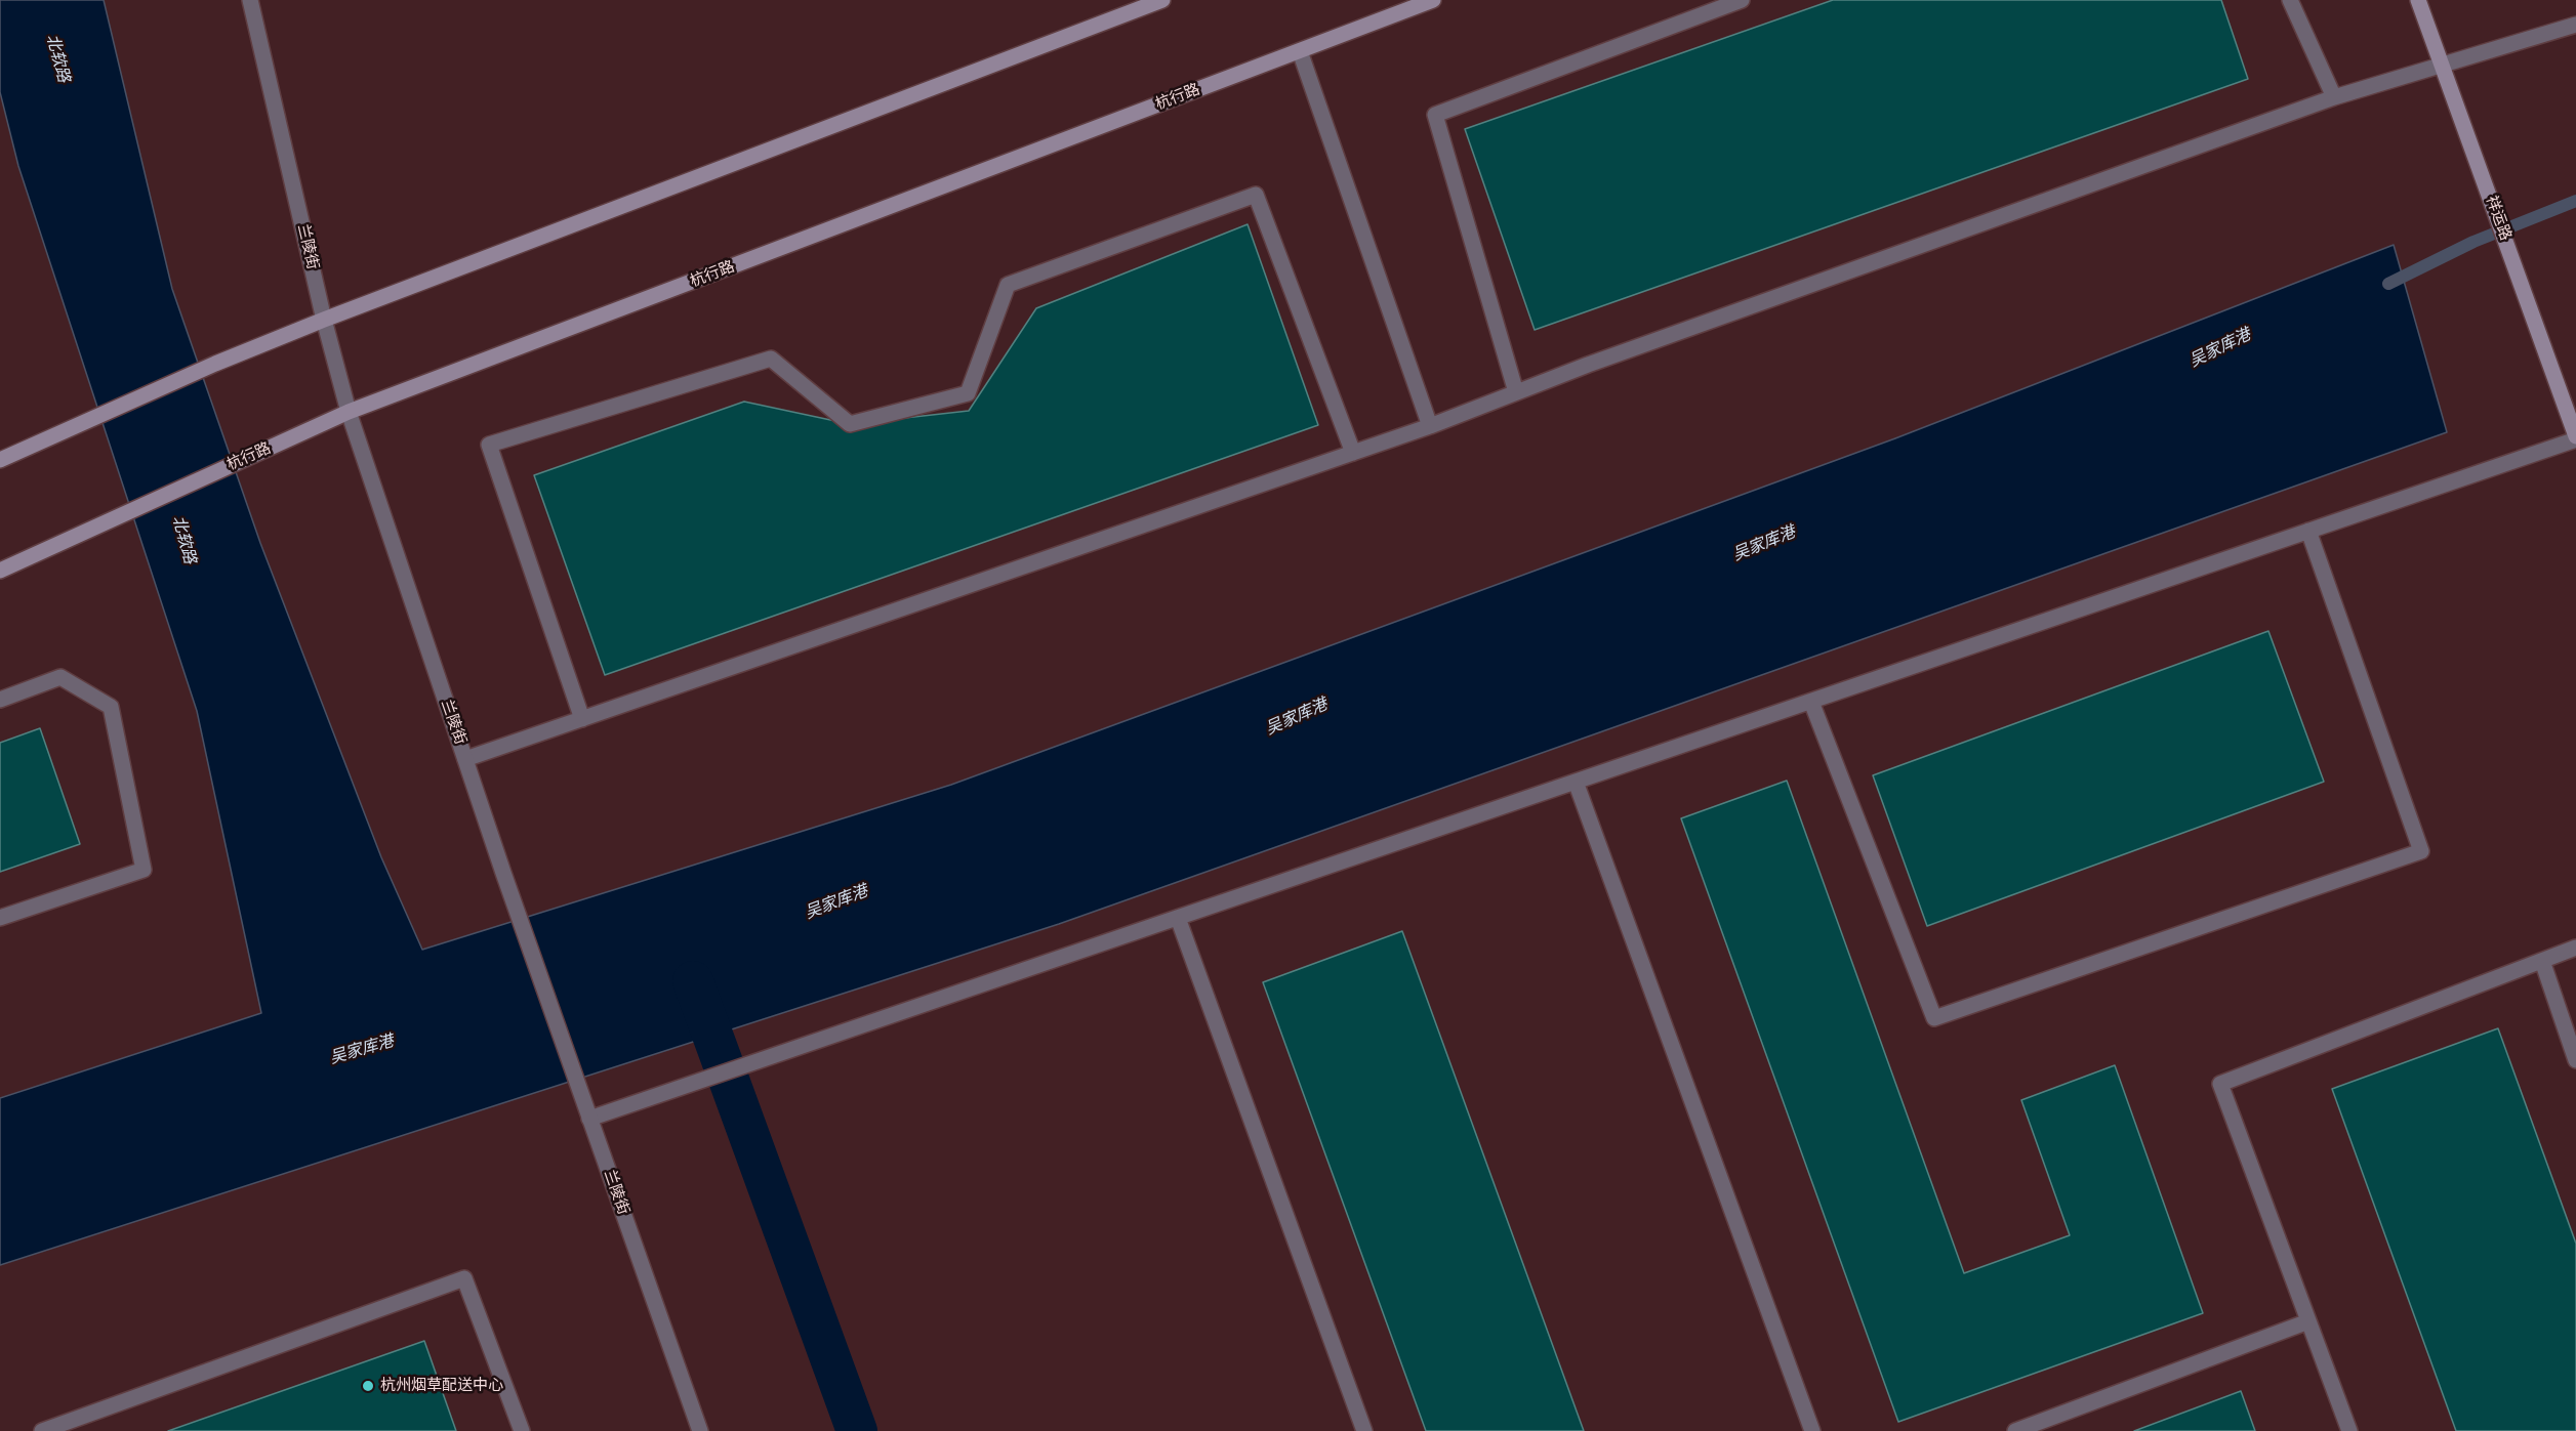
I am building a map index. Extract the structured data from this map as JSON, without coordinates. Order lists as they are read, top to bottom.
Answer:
{
  "streets": {
    "main road": ["杭行路", "祥运路"],
    "street": ["兰陵街"]
  },
  "crossings": [
    ["杭行路", "兰陵街"]
  ],
  "water": ["北软路", "吴家库港"],
  "places": ["杭州烟草配送中心"]
}
